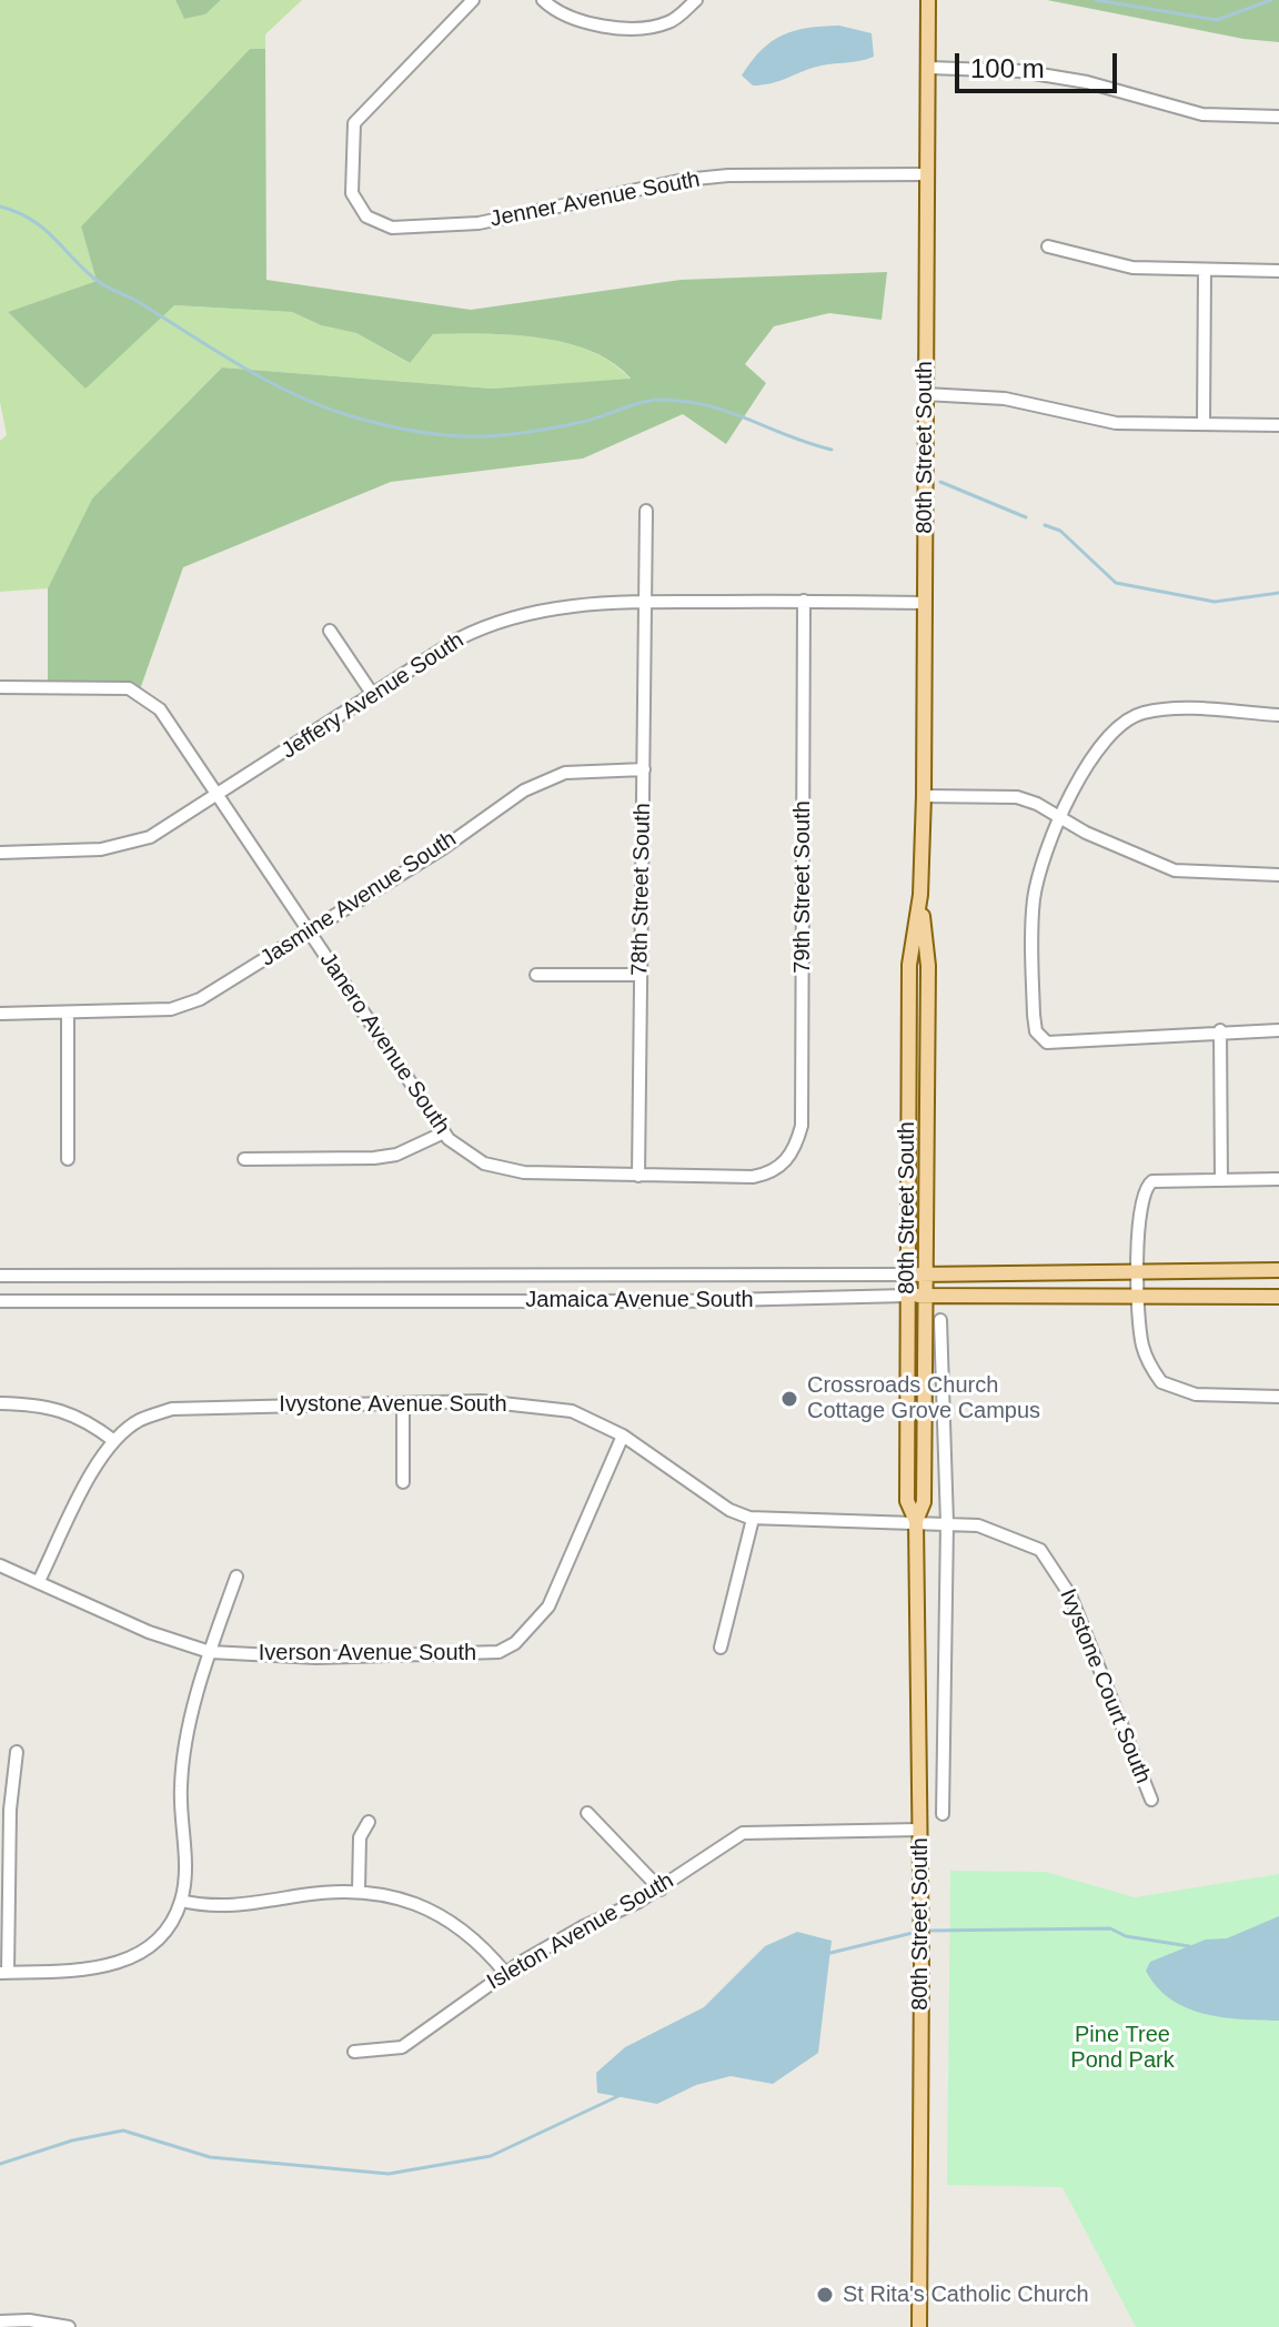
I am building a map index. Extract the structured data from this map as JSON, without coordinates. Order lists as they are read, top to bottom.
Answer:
{
  "streets": {
    "main road": ["80th Street South", "Jamaica Avenue South"],
    "street": [
      "Jenner Avenue South",
      "Jeffery Avenue South",
      "79th Street South",
      "78th Street South",
      "Jasmine Avenue South",
      "Janero Avenue South",
      "Ivystone Avenue South",
      "Iverson Avenue South",
      "Ivystone Court South",
      "Isleton Avenue South"
    ]
  },
  "crossings": [
    ["Jenner Avenue South", "80th Street South"],
    ["80th Street South", "Jeffery Avenue South"],
    ["80th Street South", "Jamaica Avenue South"],
    ["80th Street South", "Ivystone Avenue South"],
    ["80th Street South", "Ivystone Court South"],
    ["80th Street South", "Isleton Avenue South"],
    ["Jeffery Avenue South", "79th Street South"],
    ["Jeffery Avenue South", "78th Street South"],
    ["Jeffery Avenue South", "Janero Avenue South"],
    ["79th Street South", "Janero Avenue South"],
    ["78th Street South", "Jasmine Avenue South"],
    ["78th Street South", "Janero Avenue South"],
    ["Jasmine Avenue South", "Janero Avenue South"],
    ["Ivystone Avenue South", "Iverson Avenue South"],
    ["Ivystone Avenue South", "Ivystone Court South"]
  ],
  "parks": ["Pine Tree Pond Park"],
  "places": ["Crossroads Church Cottage Grove Campus", "St Rita's Catholic Church"],
  "scale_bar": "100 m"
}
